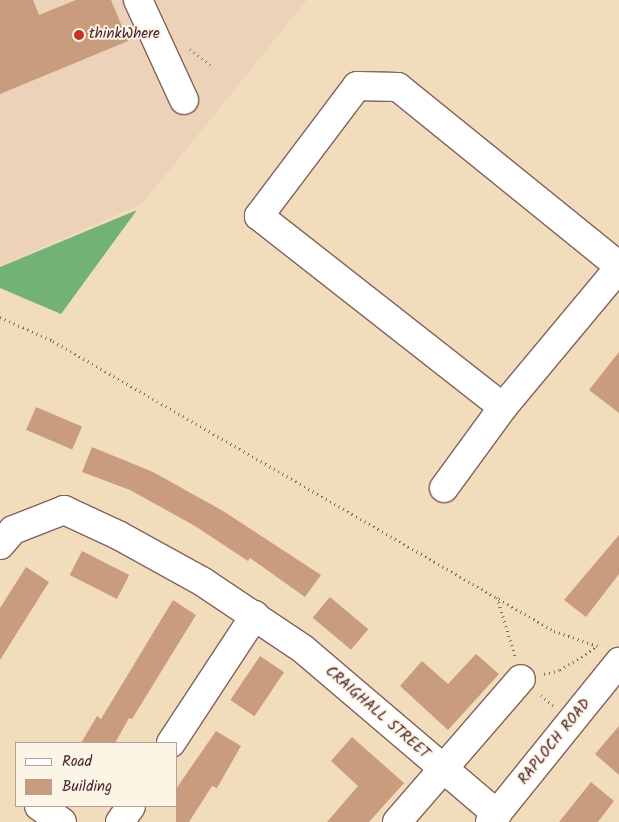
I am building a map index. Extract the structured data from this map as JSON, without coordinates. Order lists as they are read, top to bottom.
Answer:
{
  "streets": {
    "street": ["CRAIGHALL STREET", "RAPLOCH ROAD"]
  },
  "crossings": [
    ["CRAIGHALL STREET", "RAPLOCH ROAD"]
  ],
  "places": ["thinkWhere"],
  "legend": ["Road", "Building"]
}
